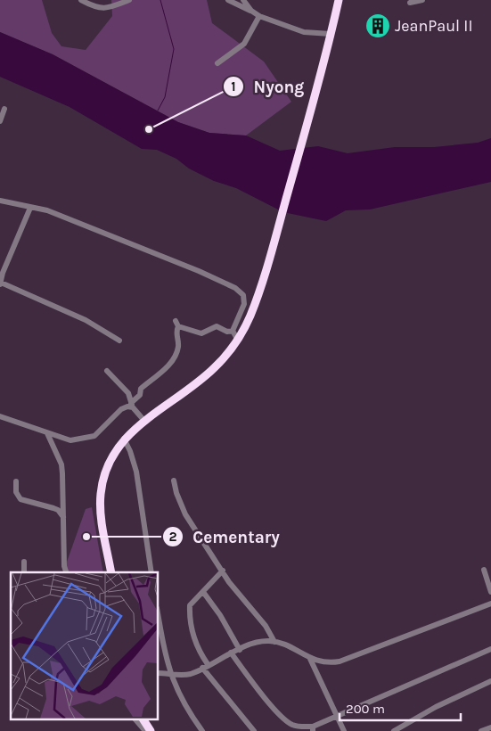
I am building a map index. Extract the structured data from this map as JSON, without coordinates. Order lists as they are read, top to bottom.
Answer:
{
  "places": {
    "building": ["JeanPaul II"],
    "other": ["Nyong", "Cementary"]
  },
  "scale_bar": "200 m"
}
